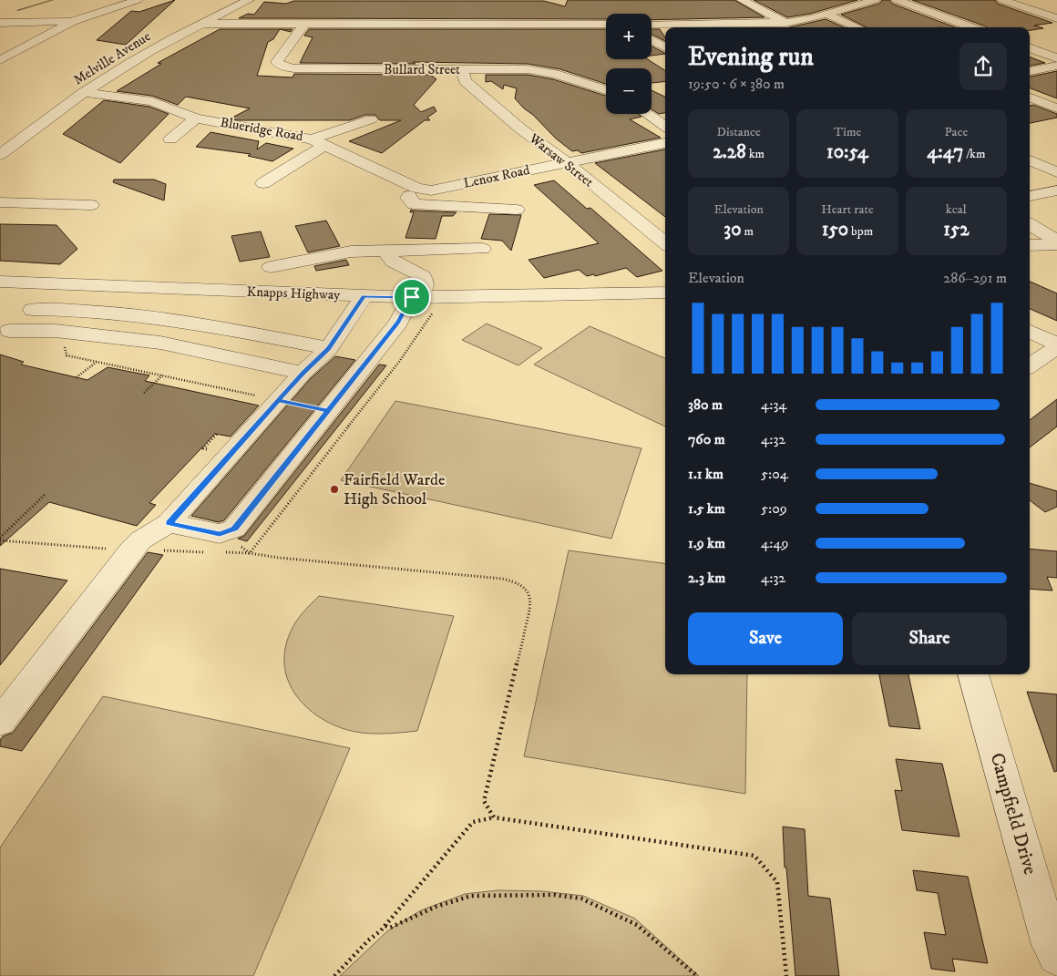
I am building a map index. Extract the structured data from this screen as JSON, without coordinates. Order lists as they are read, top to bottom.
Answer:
{
  "streets": {
    "street": [
      "Melville Avenue",
      "Bullard Street",
      "Blueridge Road",
      "Warsaw Street",
      "Lenox Road",
      "Knapps Highway",
      "Campfield Drive"
    ]
  },
  "crossings": [
    ["Melville Avenue", "Blueridge Road"],
    ["Bullard Street", "Warsaw Street"],
    ["Blueridge Road", "Lenox Road"],
    ["Warsaw Street", "Lenox Road"]
  ],
  "places": ["Fairfield Warde High School"],
  "page": {
    "map_buttons": ["+", "−"],
    "heading": ["Evening run", "19:50 · 6 × 380 m"],
    "stats": [
      ["Distance", "2.28 km"],
      ["Time", "10:54"],
      ["Pace", "4:47 /km"],
      ["Elevation", "30 m"],
      ["Heart rate", "150 bpm"],
      ["kcal", "152"]
    ],
    "chart": ["Elevation", "286–291 m"],
    "list": [
      {
        "name": "380 m",
        "note": "4:34"
      },
      {
        "name": "760 m",
        "note": "4:32"
      },
      {
        "name": "1.1 km",
        "note": "5:04"
      },
      {
        "name": "1.5 km",
        "note": "5:09"
      },
      {
        "name": "1.9 km",
        "note": "4:49"
      },
      {
        "name": "2.3 km",
        "note": "4:32"
      }
    ],
    "buttons": ["Save", "Share"]
  }
}
